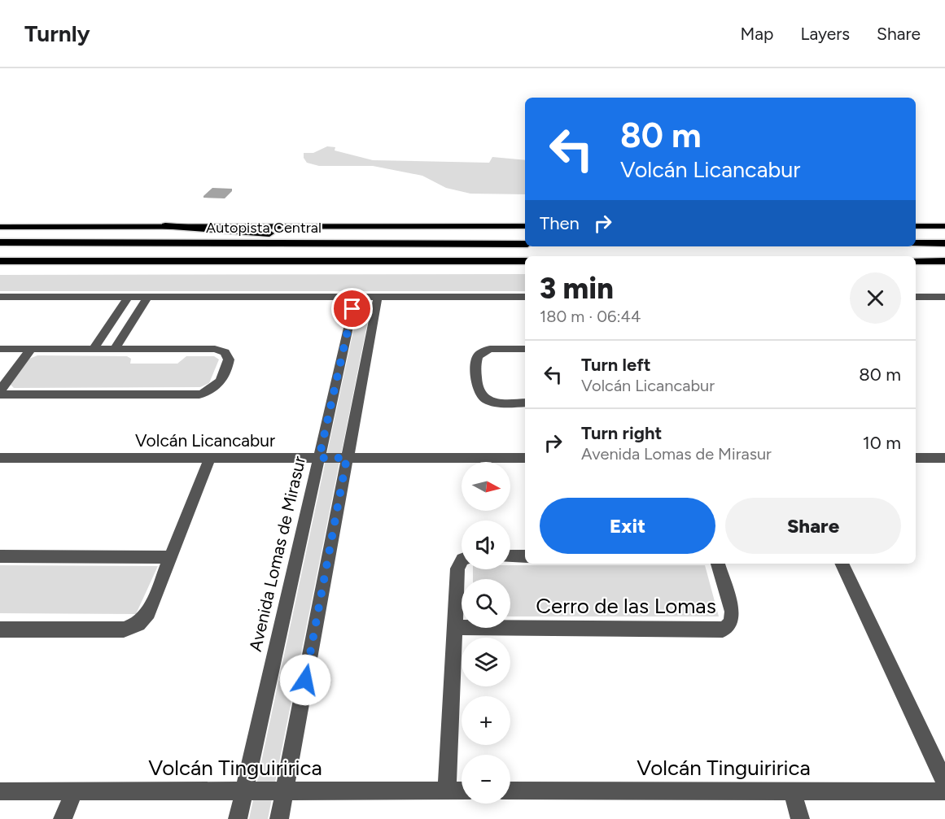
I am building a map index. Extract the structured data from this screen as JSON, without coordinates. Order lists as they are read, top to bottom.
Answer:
{
  "streets": {
    "highway": ["Autopista Central"],
    "street": [
      "Volcán Licancabur",
      "Avenida Lomas de Mirasur",
      "Cerro de las Lomas",
      "Volcán Tinguiririca"
    ]
  },
  "crossings": [
    ["Volcán Licancabur", "Avenida Lomas de Mirasur"],
    ["Avenida Lomas de Mirasur", "Volcán Tinguiririca"]
  ],
  "north": "right",
  "page": {
    "header": "Turnly",
    "nav": ["Map", "Layers", "Share"],
    "turn": ["80 m", "Volcán Licancabur"],
    "then": "Then",
    "heading": ["3 min", "180 m · 06:44"],
    "list": [
      {
        "name": "Turn left",
        "note": "Volcán Licancabur",
        "value": "80 m"
      },
      {
        "name": "Turn right",
        "note": "Avenida Lomas de Mirasur",
        "value": "10 m"
      }
    ],
    "map_buttons": ["+", "−"],
    "buttons": ["Exit", "Share"]
  }
}
